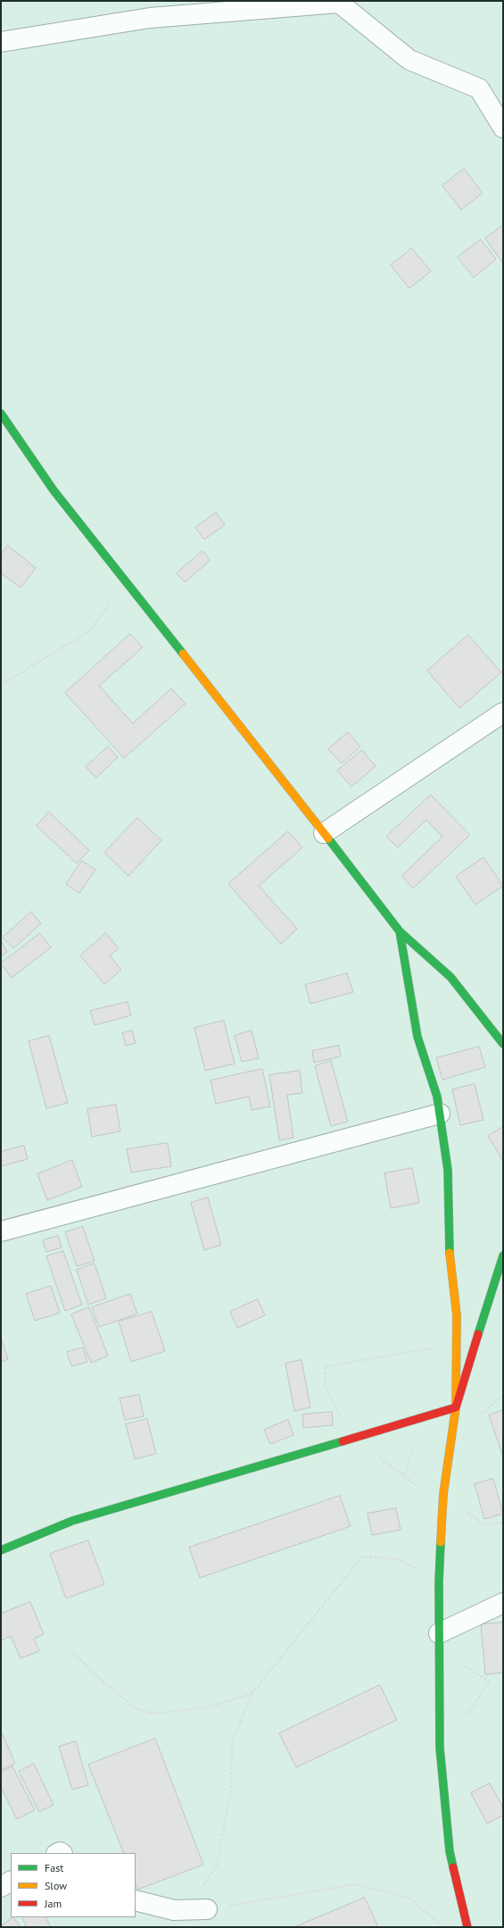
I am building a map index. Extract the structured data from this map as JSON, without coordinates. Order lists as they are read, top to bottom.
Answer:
{
  "legend": ["Fast", "Slow", "Jam"]
}
